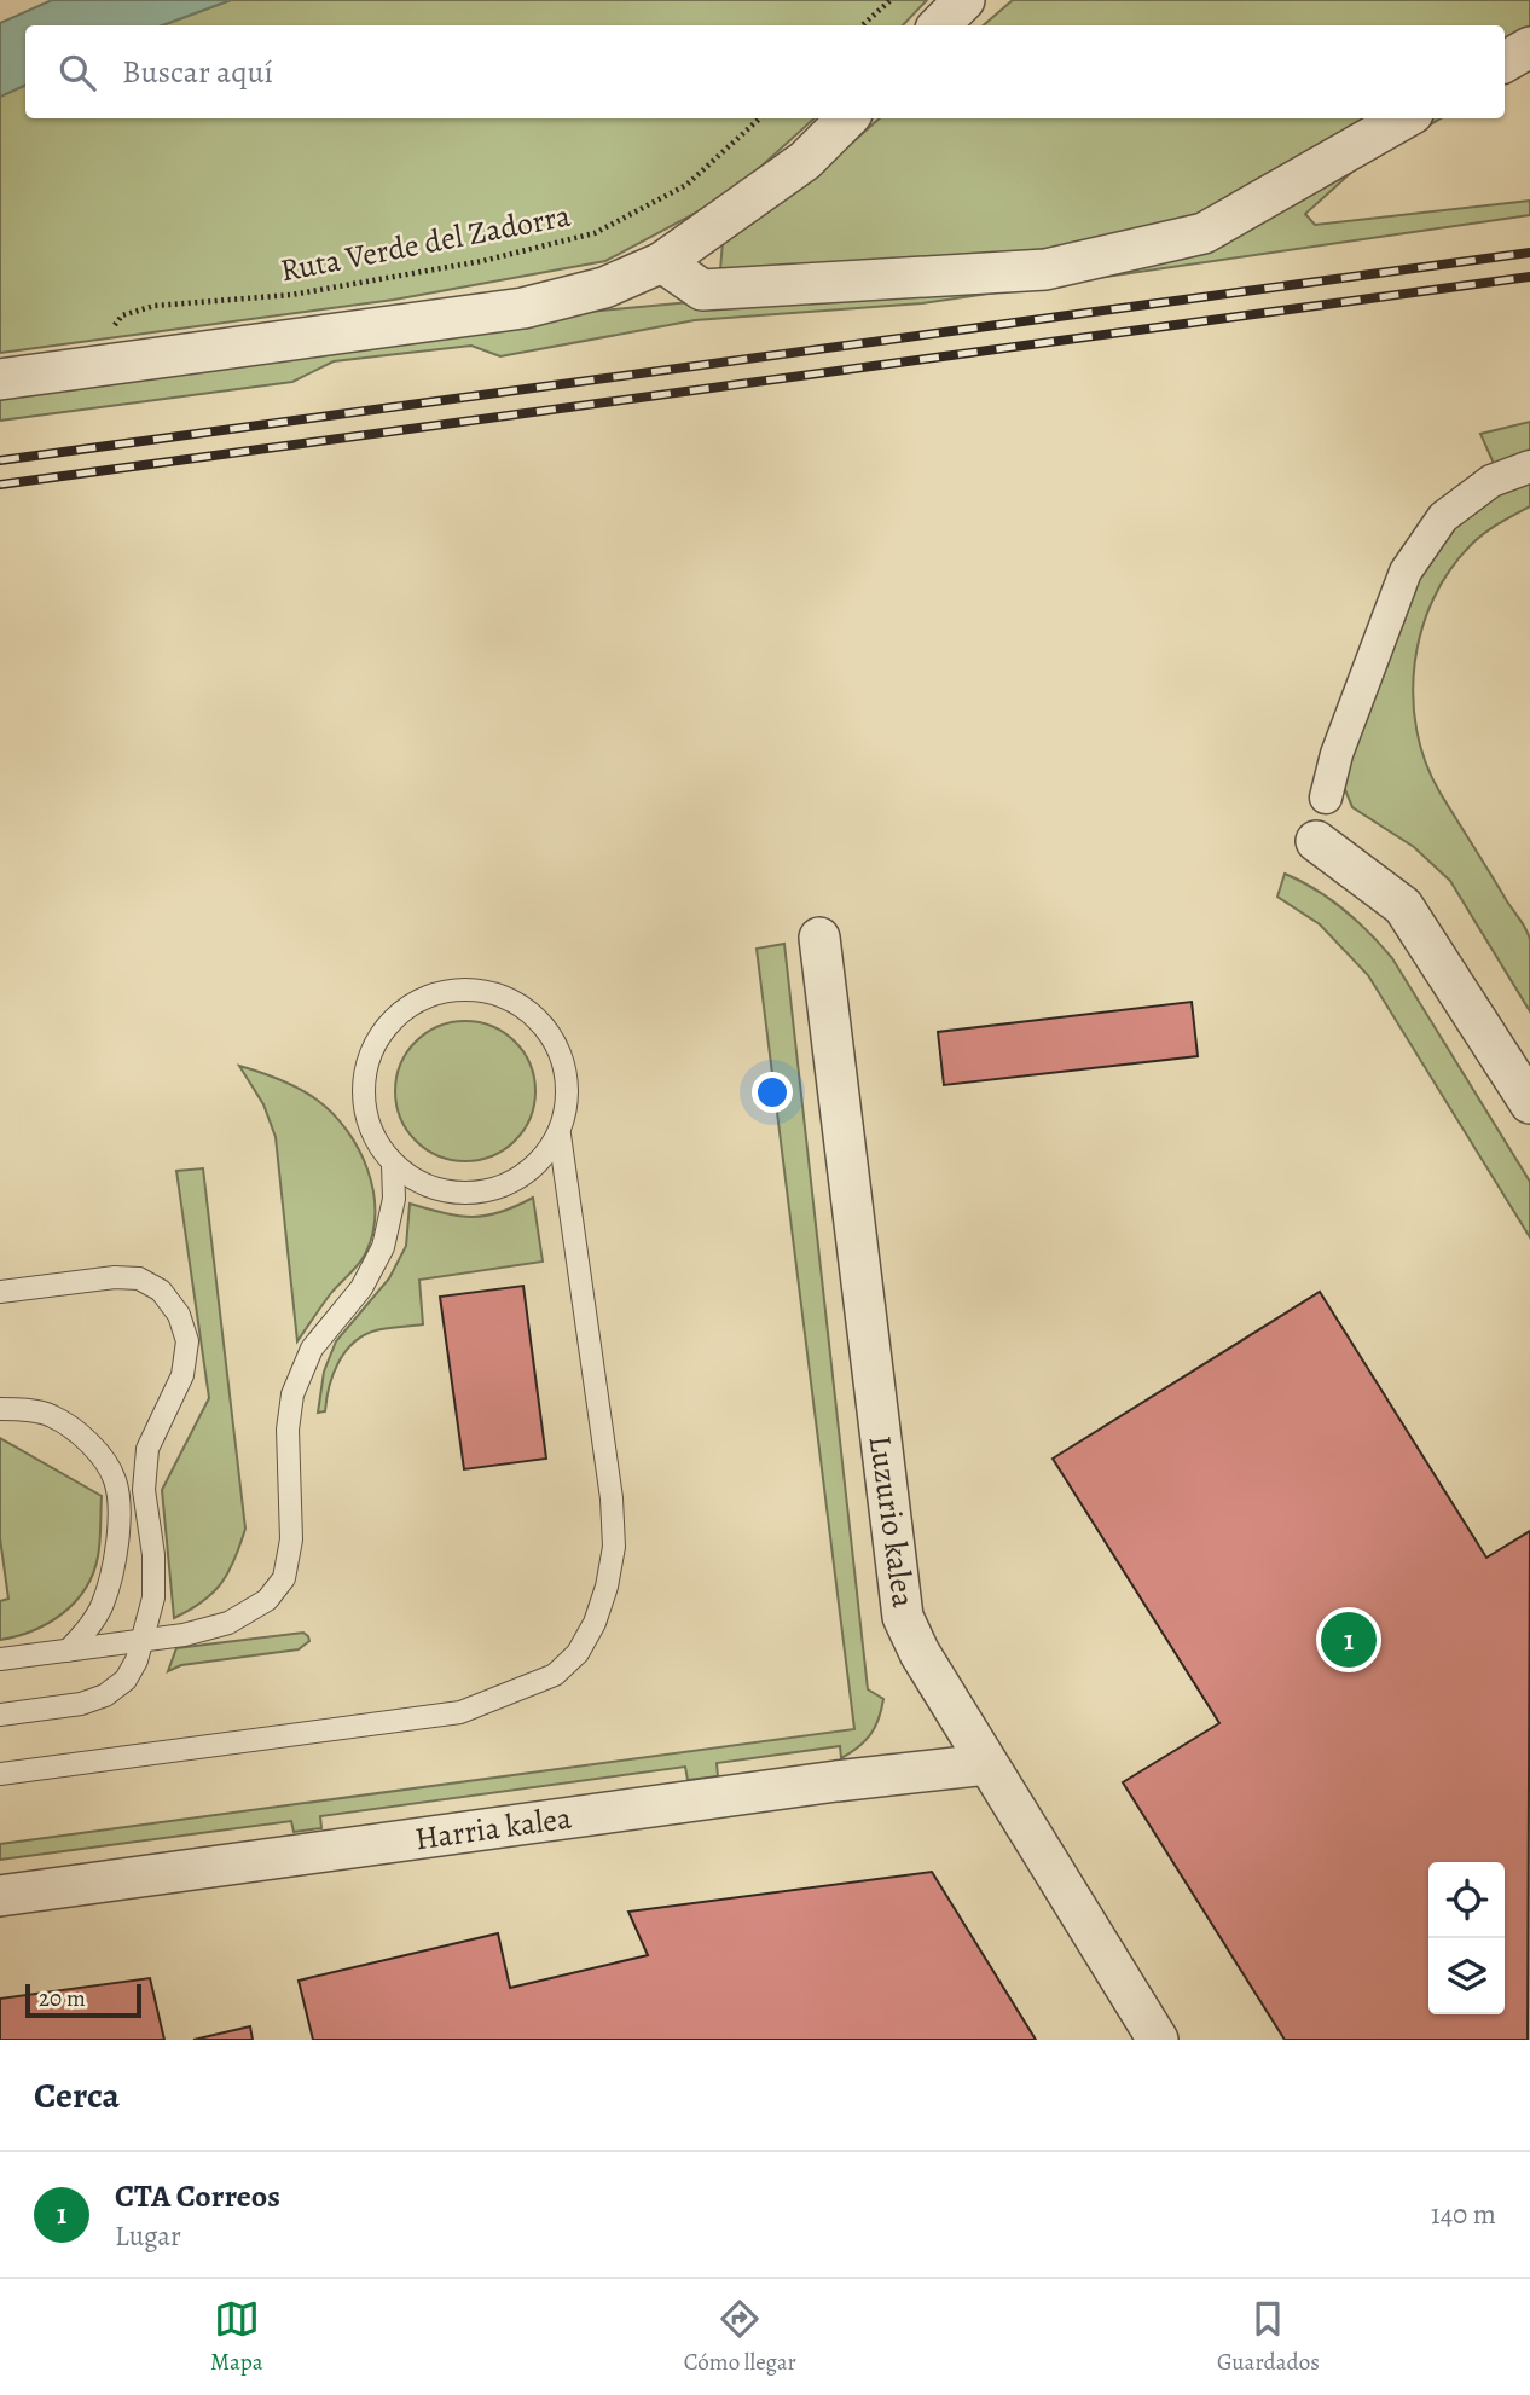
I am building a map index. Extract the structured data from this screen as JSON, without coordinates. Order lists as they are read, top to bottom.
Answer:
{
  "streets": {
    "street": ["Luzurio kalea", "Harria kalea"],
    "path": ["Ruta Verde del Zadorra"]
  },
  "crossings": [
    ["Luzurio kalea", "Harria kalea"]
  ],
  "scale_bar": "20 m",
  "page": {
    "search": "Buscar aquí",
    "pins": "1",
    "scale": "20 m",
    "heading": "Cerca",
    "list": [
      {
        "mark": "1",
        "name": "CTA Correos",
        "note": "Lugar",
        "value": "140 m"
      }
    ],
    "nav": ["Mapa", "Cómo llegar", "Guardados"]
  }
}
